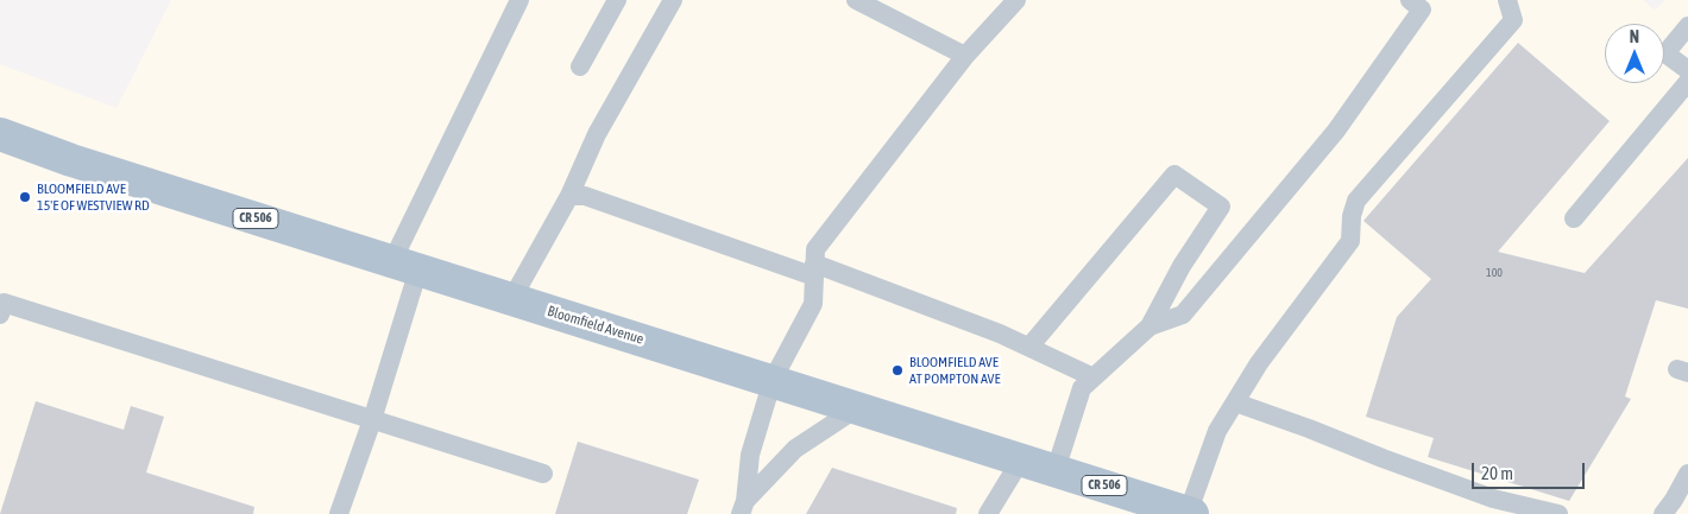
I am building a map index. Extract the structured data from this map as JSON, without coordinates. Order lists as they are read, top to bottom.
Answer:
{
  "streets": {
    "main road": ["CR 506", "Bloomfield Avenue"]
  },
  "places": ["BLOOMFIELD AVE 15'E OF WESTVIEW RD", "BLOOMFIELD AVE AT POMPTON AVE"],
  "house_numbers": ["100"],
  "scale_bar": "20 m",
  "north": "top"
}
